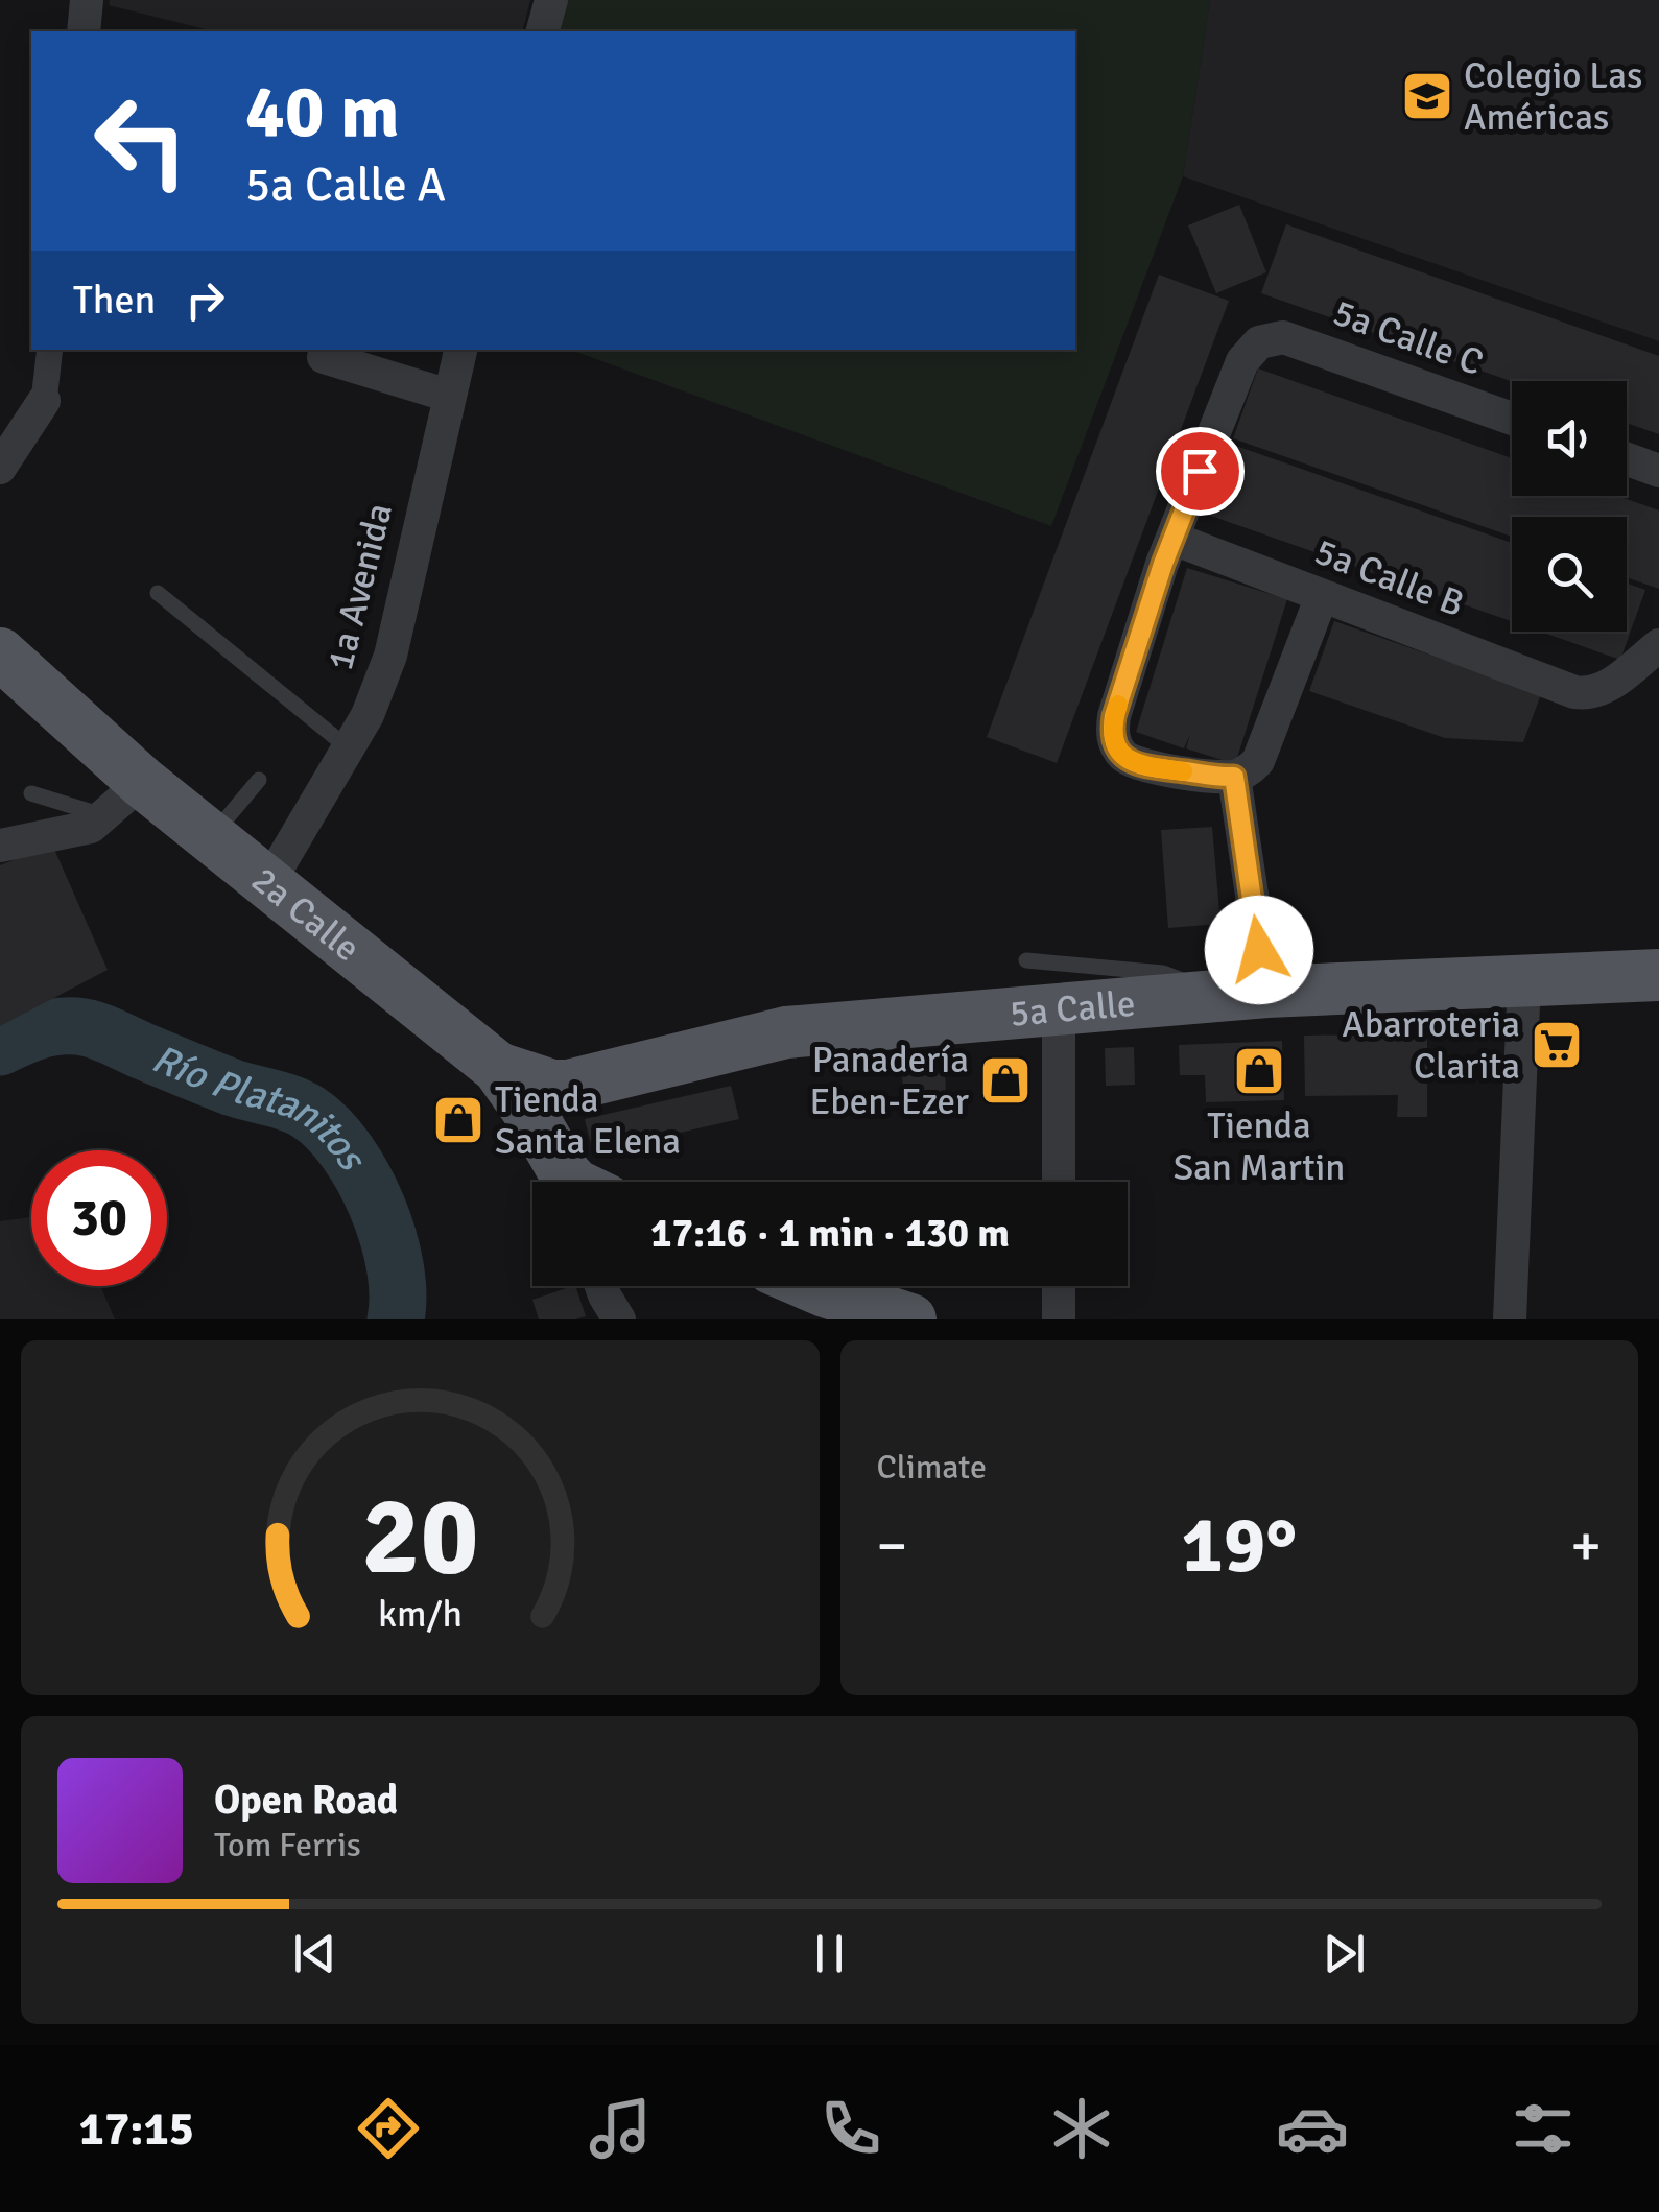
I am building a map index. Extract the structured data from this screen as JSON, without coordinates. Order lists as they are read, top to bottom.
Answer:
{
  "streets": {
    "main road": ["2a Calle", "5a Calle"],
    "street": ["5a Calle C", "5a Calle B", "1a Avenida"]
  },
  "crossings": [
    ["5a Calle C", "5a Calle B"],
    ["1a Avenida", "2a Calle"],
    ["2a Calle", "5a Calle"]
  ],
  "water": ["Río Platanitos"],
  "places": {
    "school or university": ["Colegio Las Américas"],
    "supermarket": ["Abarroteria Clarita"],
    "shop": ["Tienda San Martin", "Panadería Eben-Ezer", "Tienda Santa Elena"]
  },
  "page": {
    "turn": ["40 m", "5a Calle A"],
    "then": "Then",
    "limit": "30",
    "trip": "17:16 · 1 min · 130 m",
    "tile": "Climate",
    "heat": ["−", "19°", "+"],
    "song": ["Open Road", "Tom Ferris"],
    "tabs": "17:15",
    "gauge": ["20", "km/h"]
  }
}
